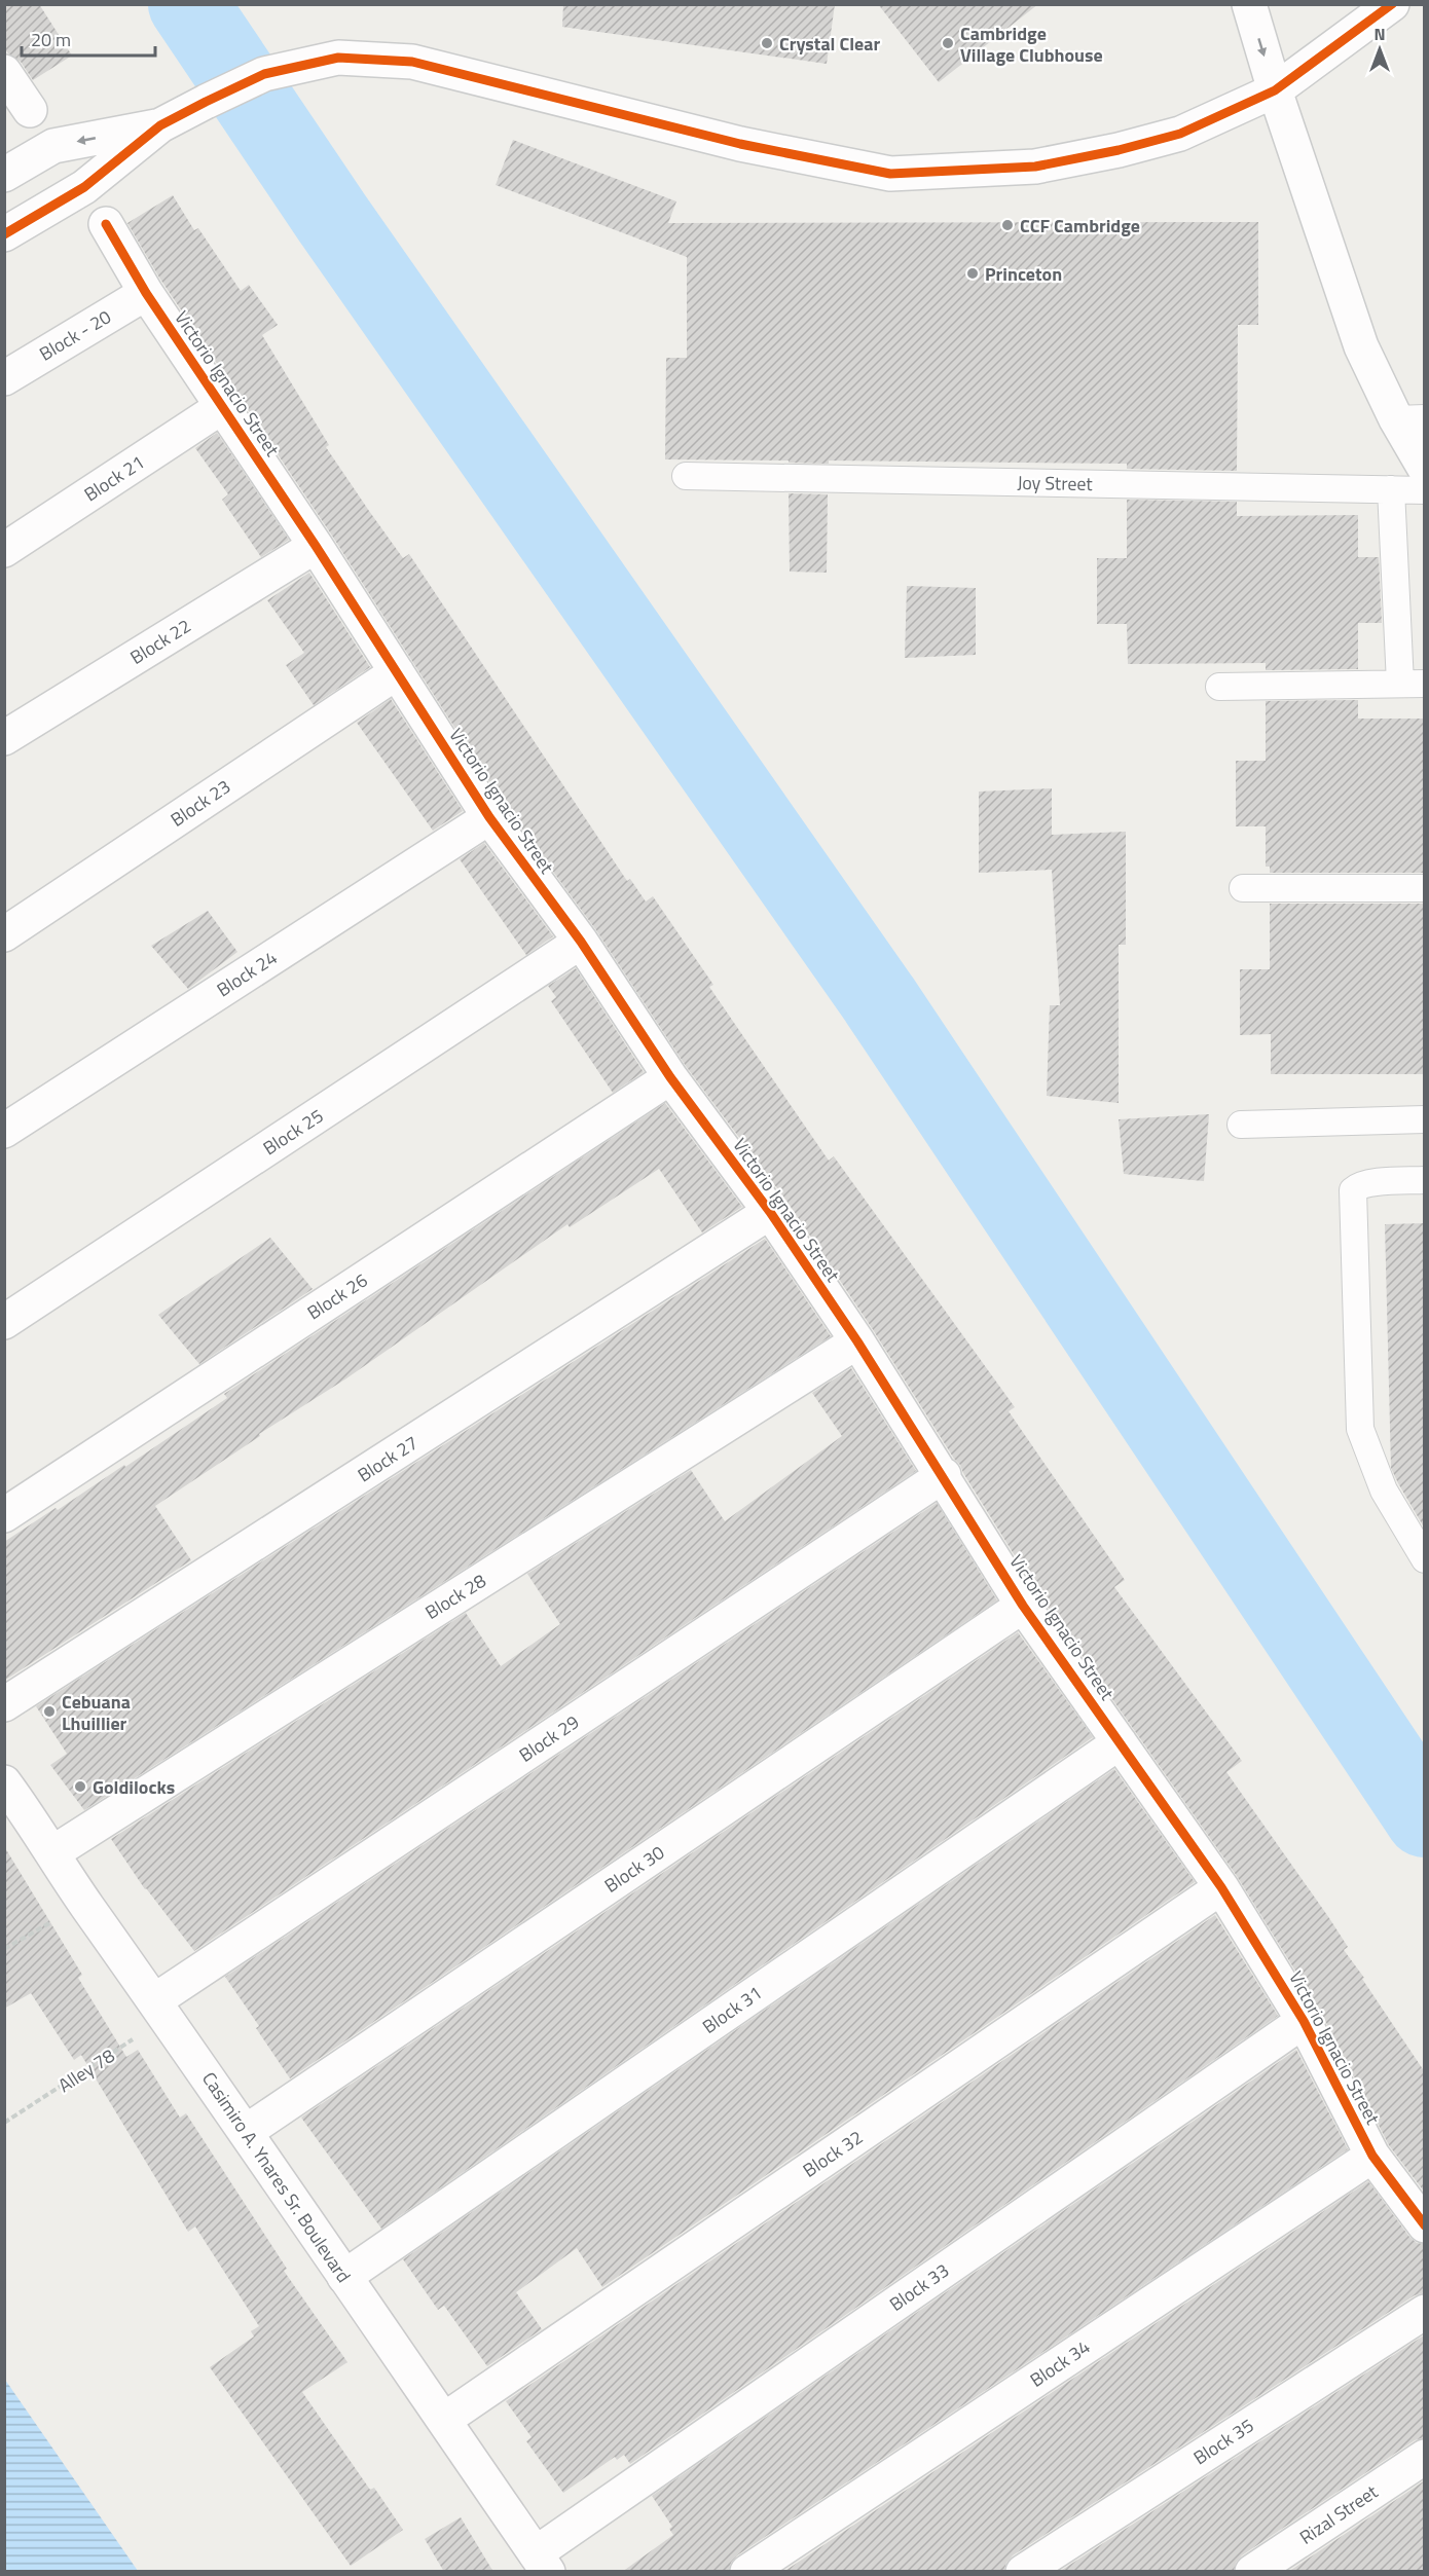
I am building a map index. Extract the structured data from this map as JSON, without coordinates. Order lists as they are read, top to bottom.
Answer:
{
  "streets": {
    "street": [
      "Block - 20",
      "Victorio Ignacio Street",
      "Block 21",
      "Block 22",
      "Block 23",
      "Block 24",
      "Block 25",
      "Block 26",
      "Block 27",
      "Block 28",
      "Block 29",
      "Block 30",
      "Block 31",
      "Block 32",
      "Casimiro A. Ynares Sr. Boulevard",
      "Block 33",
      "Block 34",
      "Block 35",
      "Rizal Street"
    ],
    "lane": ["Joy Street"],
    "path": ["Alley 78"]
  },
  "crossings": [
    ["Block - 20", "Victorio Ignacio Street"],
    ["Victorio Ignacio Street", "Block 21"],
    ["Victorio Ignacio Street", "Block 22"],
    ["Victorio Ignacio Street", "Block 23"],
    ["Victorio Ignacio Street", "Block 24"],
    ["Victorio Ignacio Street", "Block 25"],
    ["Victorio Ignacio Street", "Block 26"],
    ["Victorio Ignacio Street", "Block 27"],
    ["Victorio Ignacio Street", "Block 28"],
    ["Victorio Ignacio Street", "Block 29"],
    ["Victorio Ignacio Street", "Block 30"],
    ["Victorio Ignacio Street", "Block 31"],
    ["Victorio Ignacio Street", "Block 32"],
    ["Victorio Ignacio Street", "Block 33"],
    ["Victorio Ignacio Street", "Block 34"],
    ["Block 28", "Casimiro A. Ynares Sr. Boulevard"],
    ["Block 29", "Alley 78"],
    ["Block 29", "Casimiro A. Ynares Sr. Boulevard"],
    ["Block 30", "Casimiro A. Ynares Sr. Boulevard"],
    ["Block 31", "Casimiro A. Ynares Sr. Boulevard"],
    ["Alley 78", "Casimiro A. Ynares Sr. Boulevard"],
    ["Block 32", "Casimiro A. Ynares Sr. Boulevard"],
    ["Casimiro A. Ynares Sr. Boulevard", "Block 33"]
  ],
  "places": [
    "Crystal Clear",
    "Cambridge Village Clubhouse",
    "CCF Cambridge",
    "Princeton",
    "Cebuana Lhuillier",
    "Goldilocks"
  ],
  "scale_bar": "20 m",
  "north": "top"
}
